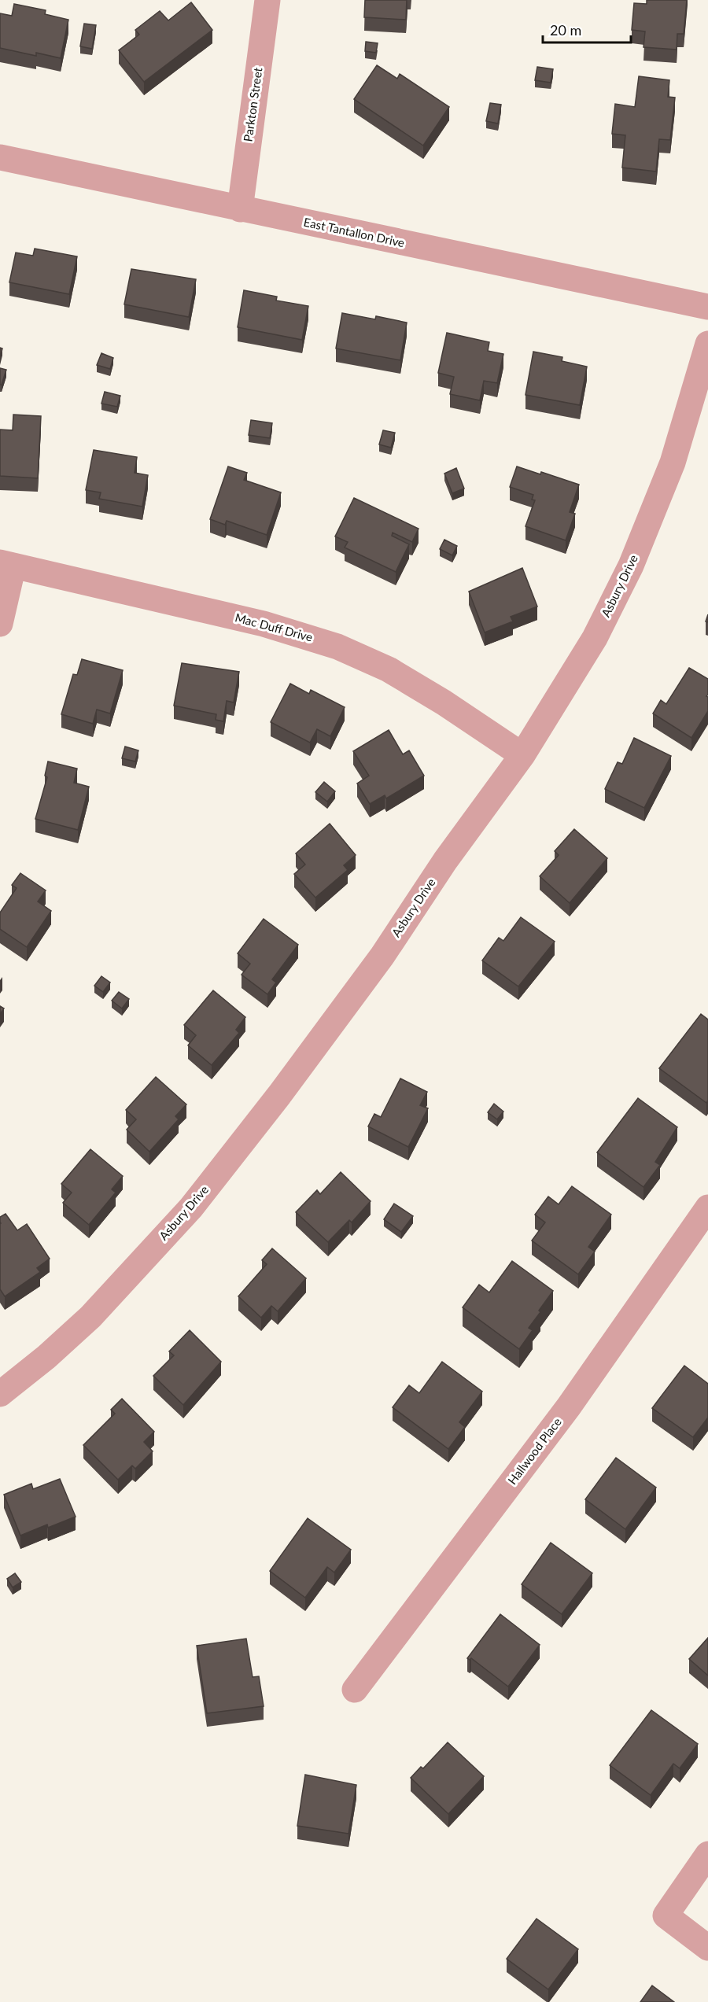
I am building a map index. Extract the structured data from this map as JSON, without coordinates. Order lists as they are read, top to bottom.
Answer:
{
  "streets": {
    "street": [
      "Parkton Street",
      "East Tantallon Drive",
      "Asbury Drive",
      "Mac Duff Drive",
      "Hallwood Place"
    ]
  },
  "crossings": [
    ["Parkton Street", "East Tantallon Drive"],
    ["Asbury Drive", "Mac Duff Drive"]
  ],
  "scale_bar": "20 m"
}
